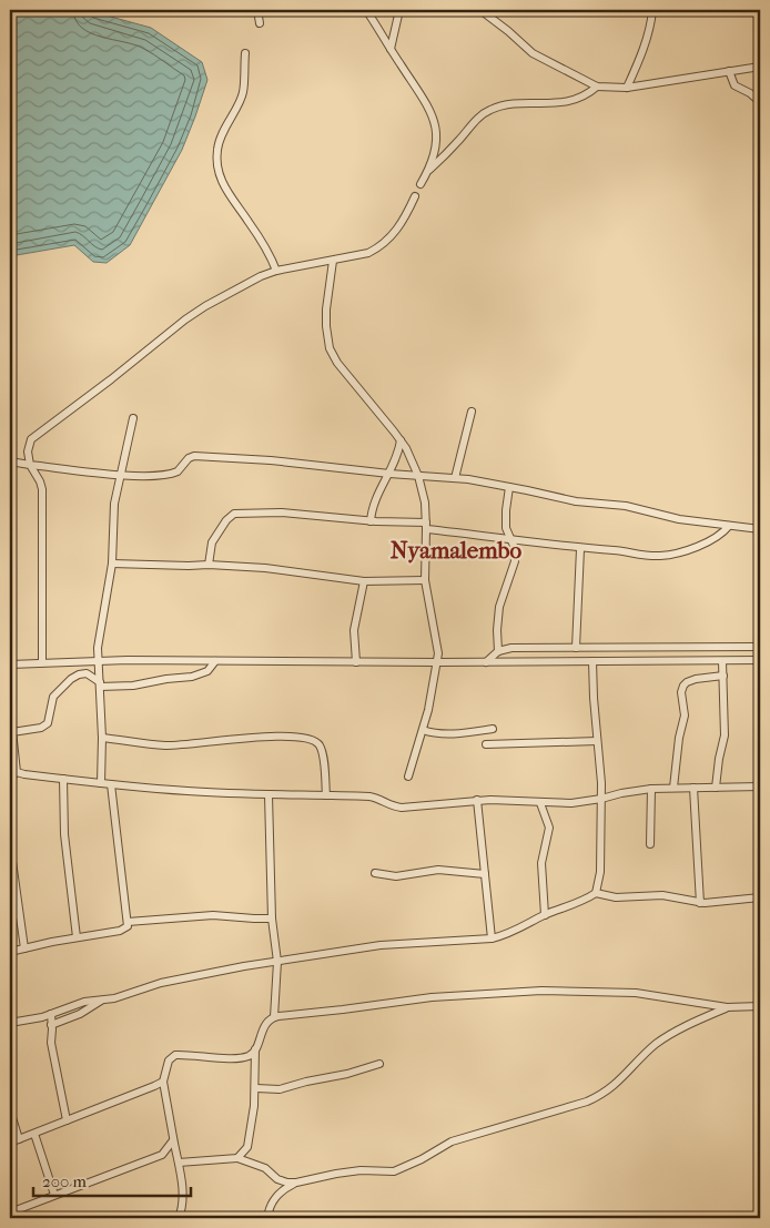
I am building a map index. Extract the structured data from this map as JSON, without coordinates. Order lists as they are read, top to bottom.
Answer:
{
  "districts": ["Nyamalembo"],
  "scale_bar": "200 m"
}
